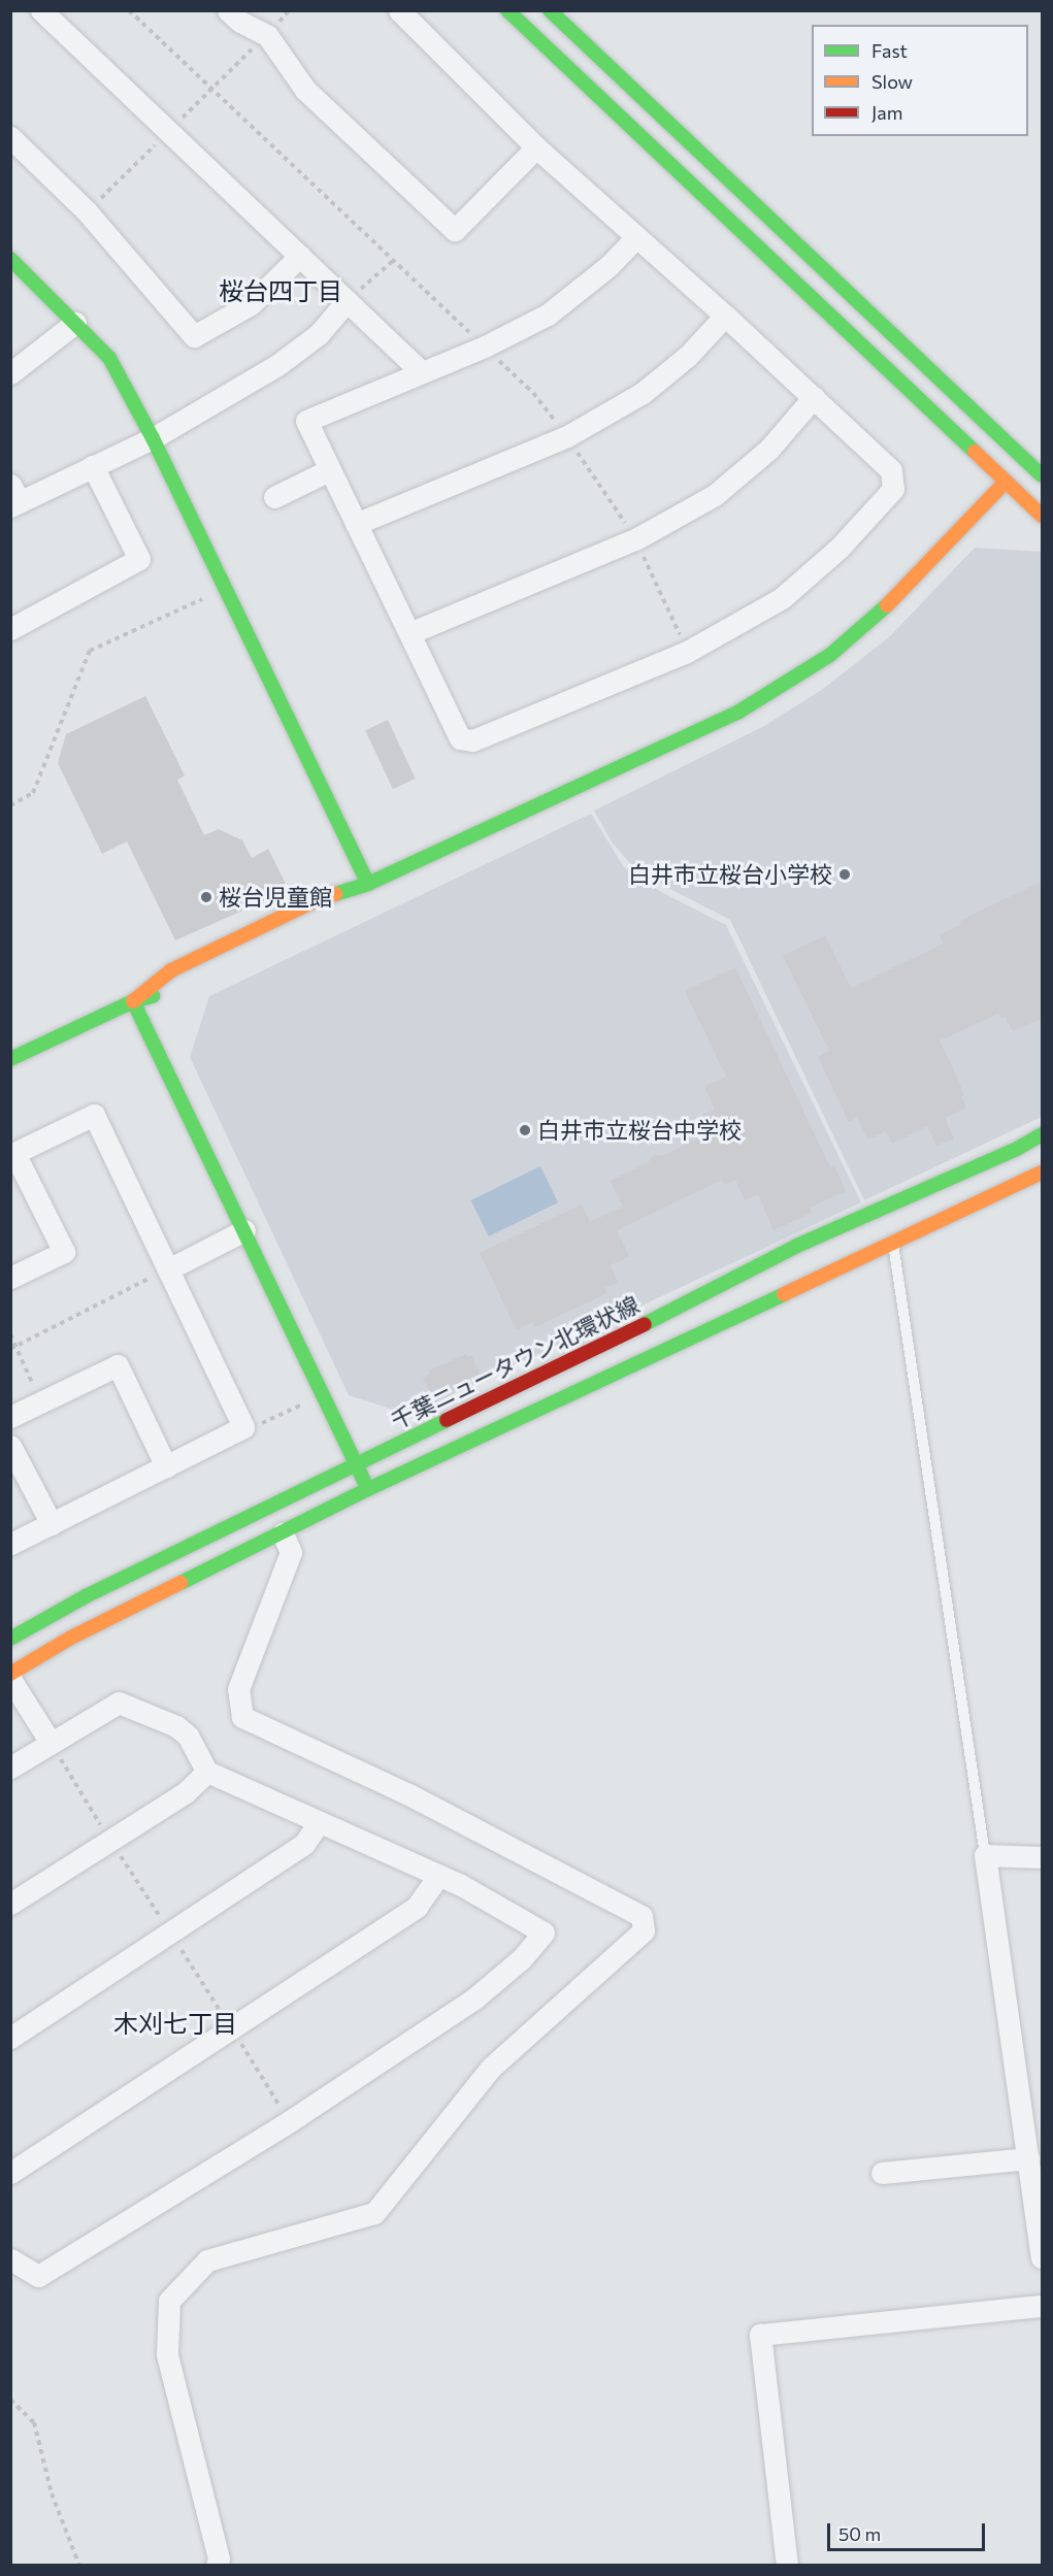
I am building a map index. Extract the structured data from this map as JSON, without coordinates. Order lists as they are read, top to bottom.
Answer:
{
  "streets": {
    "street": ["千葉ニュータウン北環状線"]
  },
  "districts": ["桜台四丁目", "木刈七丁目"],
  "places": ["白井市立桜台小学校", "桜台児童館", "白井市立桜台中学校"],
  "legend": ["Fast", "Slow", "Jam"],
  "scale_bar": "50 m"
}
